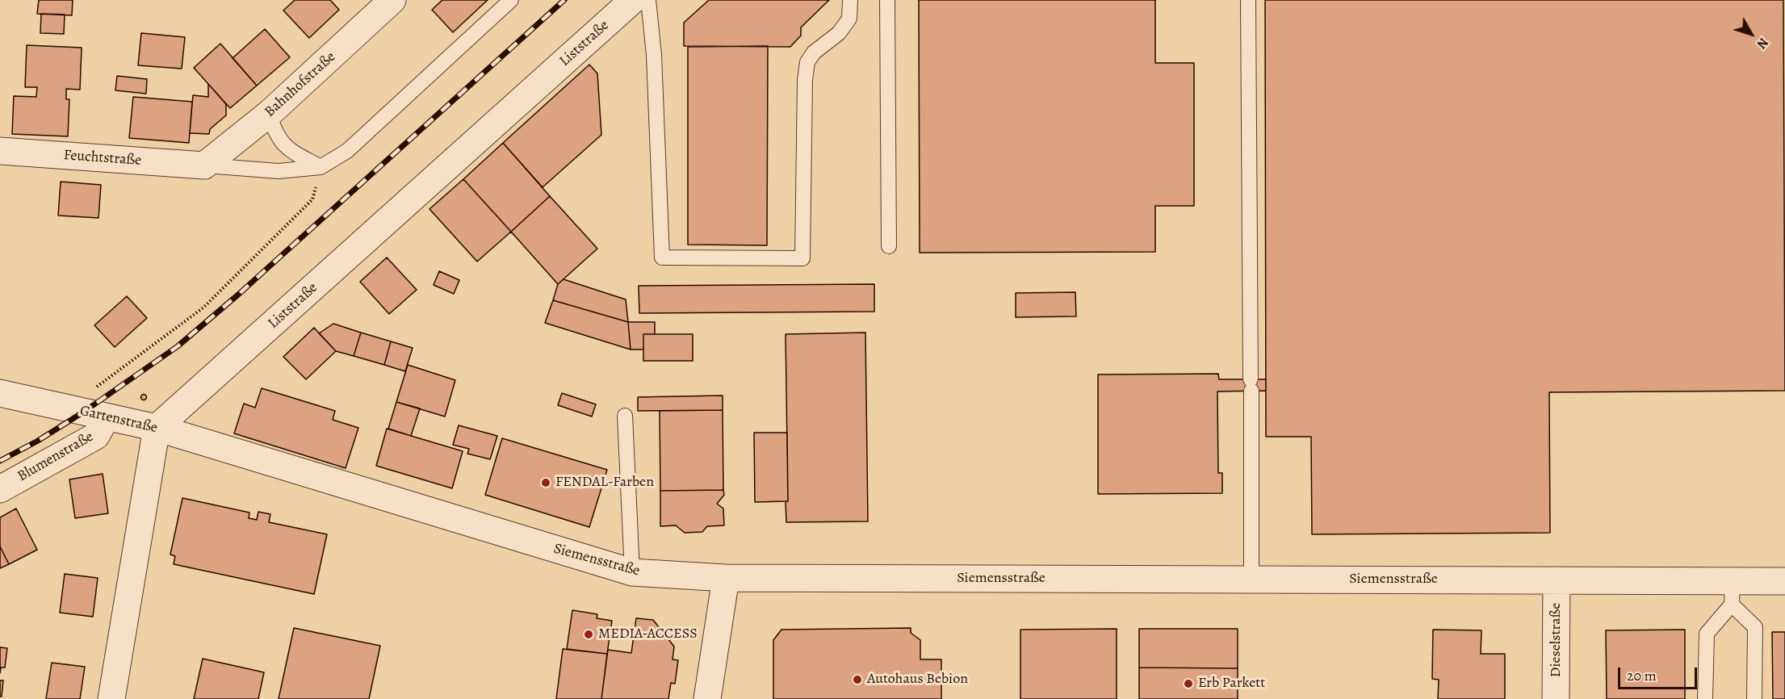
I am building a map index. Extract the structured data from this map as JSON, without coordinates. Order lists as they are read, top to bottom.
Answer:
{
  "streets": {
    "street": [
      "Liststraße",
      "Bahnhofstraße",
      "Feuchtstraße",
      "Gartenstraße",
      "Blumenstraße",
      "Siemensstraße",
      "Dieselstraße"
    ]
  },
  "crossings": [
    ["Liststraße", "Gartenstraße"],
    ["Bahnhofstraße", "Feuchtstraße"],
    ["Gartenstraße", "Blumenstraße"],
    ["Gartenstraße", "Siemensstraße"],
    ["Siemensstraße", "Dieselstraße"]
  ],
  "places": [
    "FENDAL-Farben",
    "MEDIA-ACCESS",
    "Autohaus Bebion",
    "Erb Parkett"
  ],
  "scale_bar": "20 m",
  "north": "bottom right"
}
